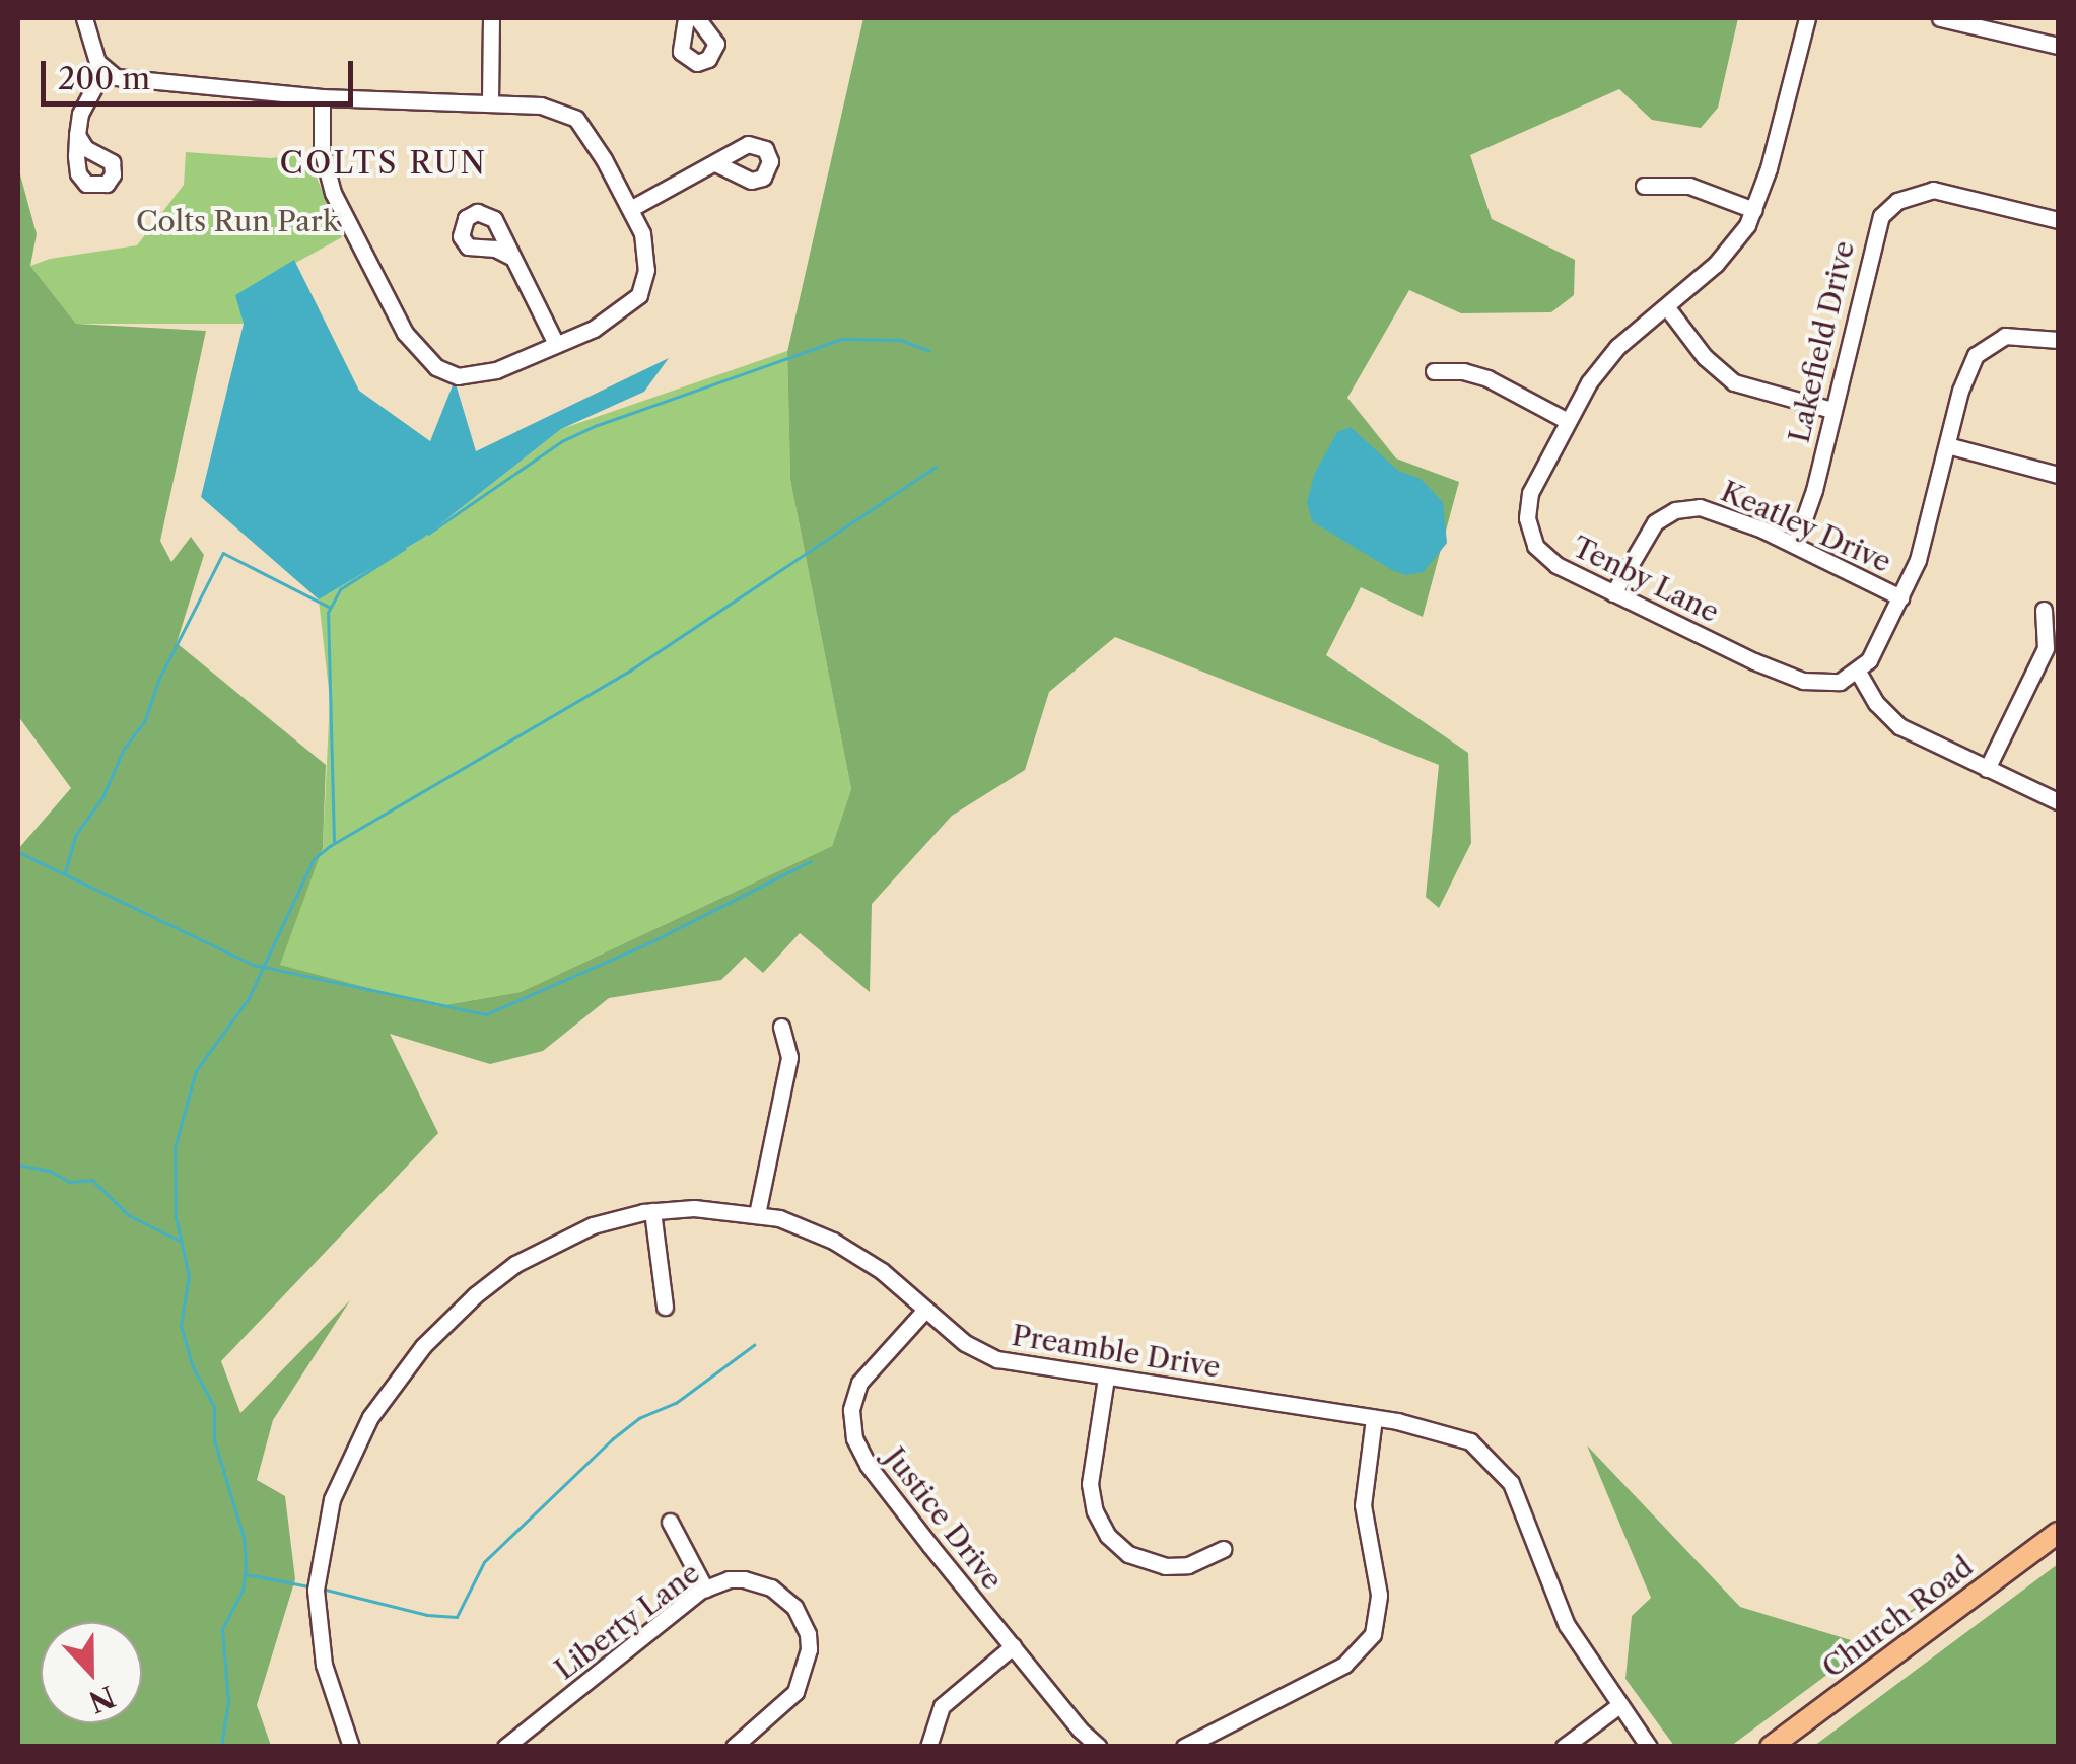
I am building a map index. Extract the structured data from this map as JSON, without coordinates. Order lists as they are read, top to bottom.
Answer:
{
  "streets": {
    "main road": ["Church Road"],
    "street": [
      "Lakefield Drive",
      "Keatley Drive",
      "Tenby Lane",
      "Preamble Drive",
      "Justice Drive",
      "Liberty Lane"
    ]
  },
  "crossings": [
    ["Lakefield Drive", "Keatley Drive"],
    ["Keatley Drive", "Tenby Lane"],
    ["Preamble Drive", "Justice Drive"]
  ],
  "districts": ["COLTS RUN"],
  "parks": ["Colts Run Park"],
  "scale_bar": "200 m",
  "north": "bottom"
}
